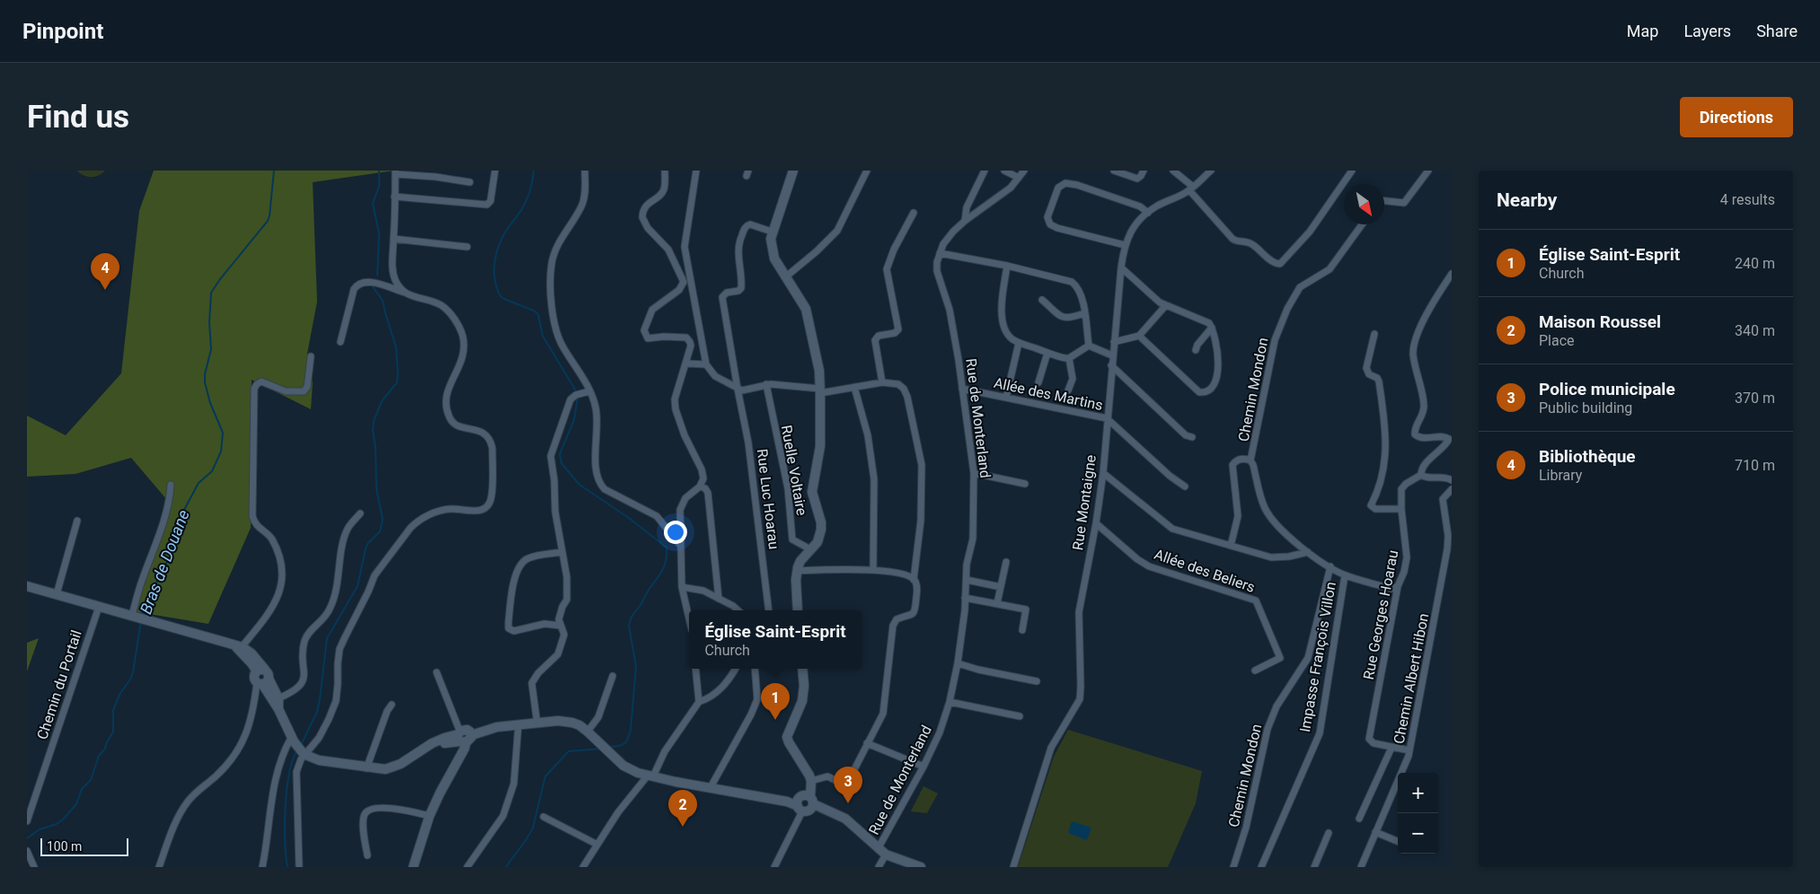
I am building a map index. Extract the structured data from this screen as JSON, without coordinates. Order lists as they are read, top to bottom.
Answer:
{
  "streets": {
    "street": [
      "Chemin Mondon",
      "Allée des Martins",
      "Rue de Monterland",
      "Ruelle Voltaire",
      "Rue Luc Hoarau",
      "Rue Montaigne",
      "Allée des Beliers",
      "Rue Georges Hoarau",
      "Impasse François Villon",
      "Chemin Albert Hibon",
      "Chemin du Portail"
    ]
  },
  "crossings": [
    ["Chemin Mondon", "Rue Georges Hoarau"],
    ["Chemin Mondon", "Impasse François Villon"],
    ["Allée des Martins", "Rue de Monterland"],
    ["Allée des Martins", "Rue Montaigne"],
    ["Rue Montaigne", "Allée des Beliers"]
  ],
  "water": ["Bras de Douane"],
  "scale_bar": "100 m",
  "north": "bottom right",
  "page": {
    "header": "Pinpoint",
    "nav": ["Map", "Layers", "Share"],
    "buttons": "Directions",
    "title": "Find us",
    "heading": ["Nearby", "4 results"],
    "list": [
      {
        "mark": "1",
        "name": "Église Saint-Esprit",
        "note": "Church",
        "value": "240 m"
      },
      {
        "mark": "2",
        "name": "Maison Roussel",
        "note": "Place",
        "value": "340 m"
      },
      {
        "mark": "3",
        "name": "Police municipale",
        "note": "Public building",
        "value": "370 m"
      },
      {
        "mark": "4",
        "name": "Bibliothèque",
        "note": "Library",
        "value": "710 m"
      }
    ],
    "pins": [
      "4",
      "1",
      "3",
      "2"
    ],
    "popup": ["Église Saint-Esprit", "Church"],
    "map_buttons": ["+", "−"],
    "scale": "100 m"
  }
}
